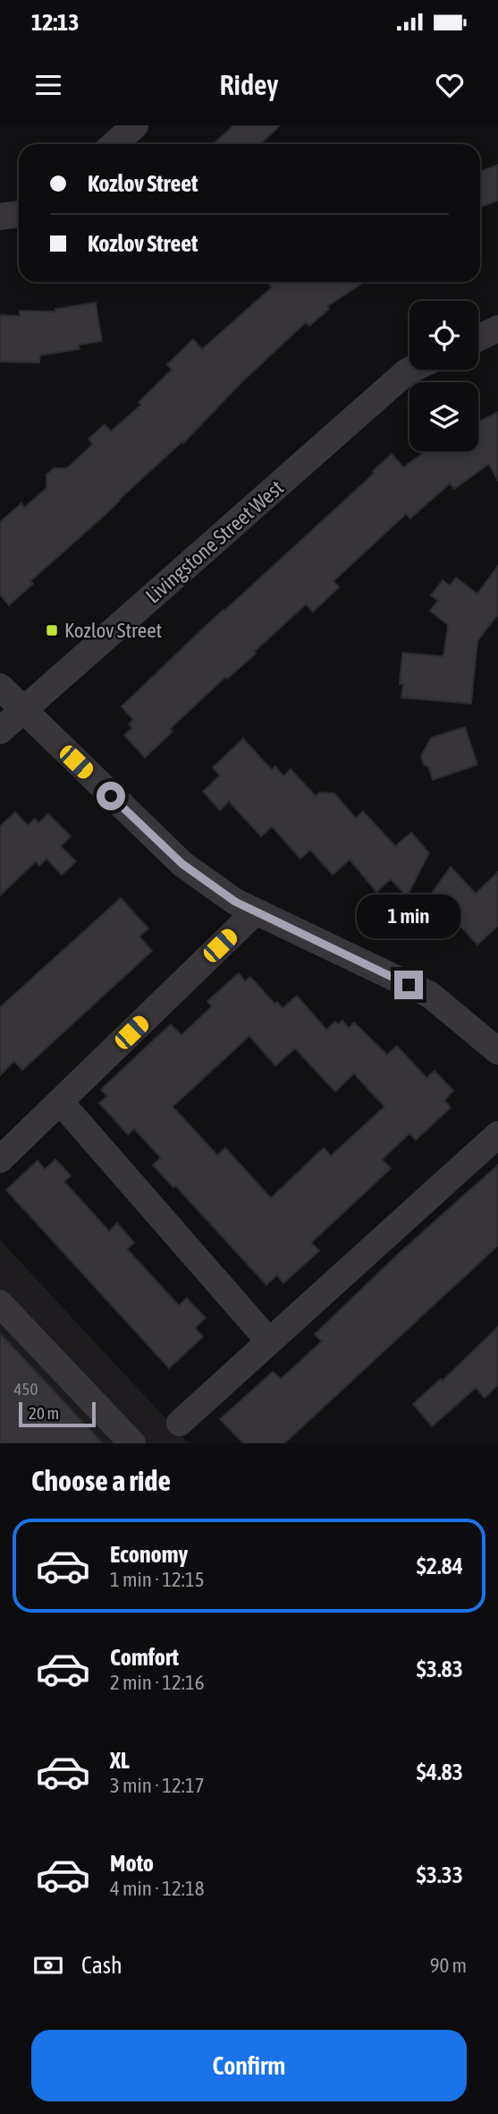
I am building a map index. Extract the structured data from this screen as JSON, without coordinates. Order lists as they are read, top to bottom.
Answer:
{
  "streets": {
    "street": ["Livingstone Street West"]
  },
  "places": {
    "transit": ["Kozlov Street"]
  },
  "house_numbers": ["450"],
  "scale_bar": "20 m",
  "page": {
    "status": "12:13",
    "header": "Ridey",
    "banner": ["Kozlov Street", "Kozlov Street"],
    "bubble": "1 min",
    "scale": "20 m",
    "heading": "Choose a ride",
    "list": [
      {
        "name": "Economy",
        "note": "1 min · 12:15",
        "value": "$2.84"
      },
      {
        "name": "Comfort",
        "note": "2 min · 12:16",
        "value": "$3.83"
      },
      {
        "name": "XL",
        "note": "3 min · 12:17",
        "value": "$4.83"
      },
      {
        "name": "Moto",
        "note": "4 min · 12:18",
        "value": "$3.33"
      }
    ],
    "pay": ["Cash", "90 m"],
    "buttons": "Confirm"
  }
}
